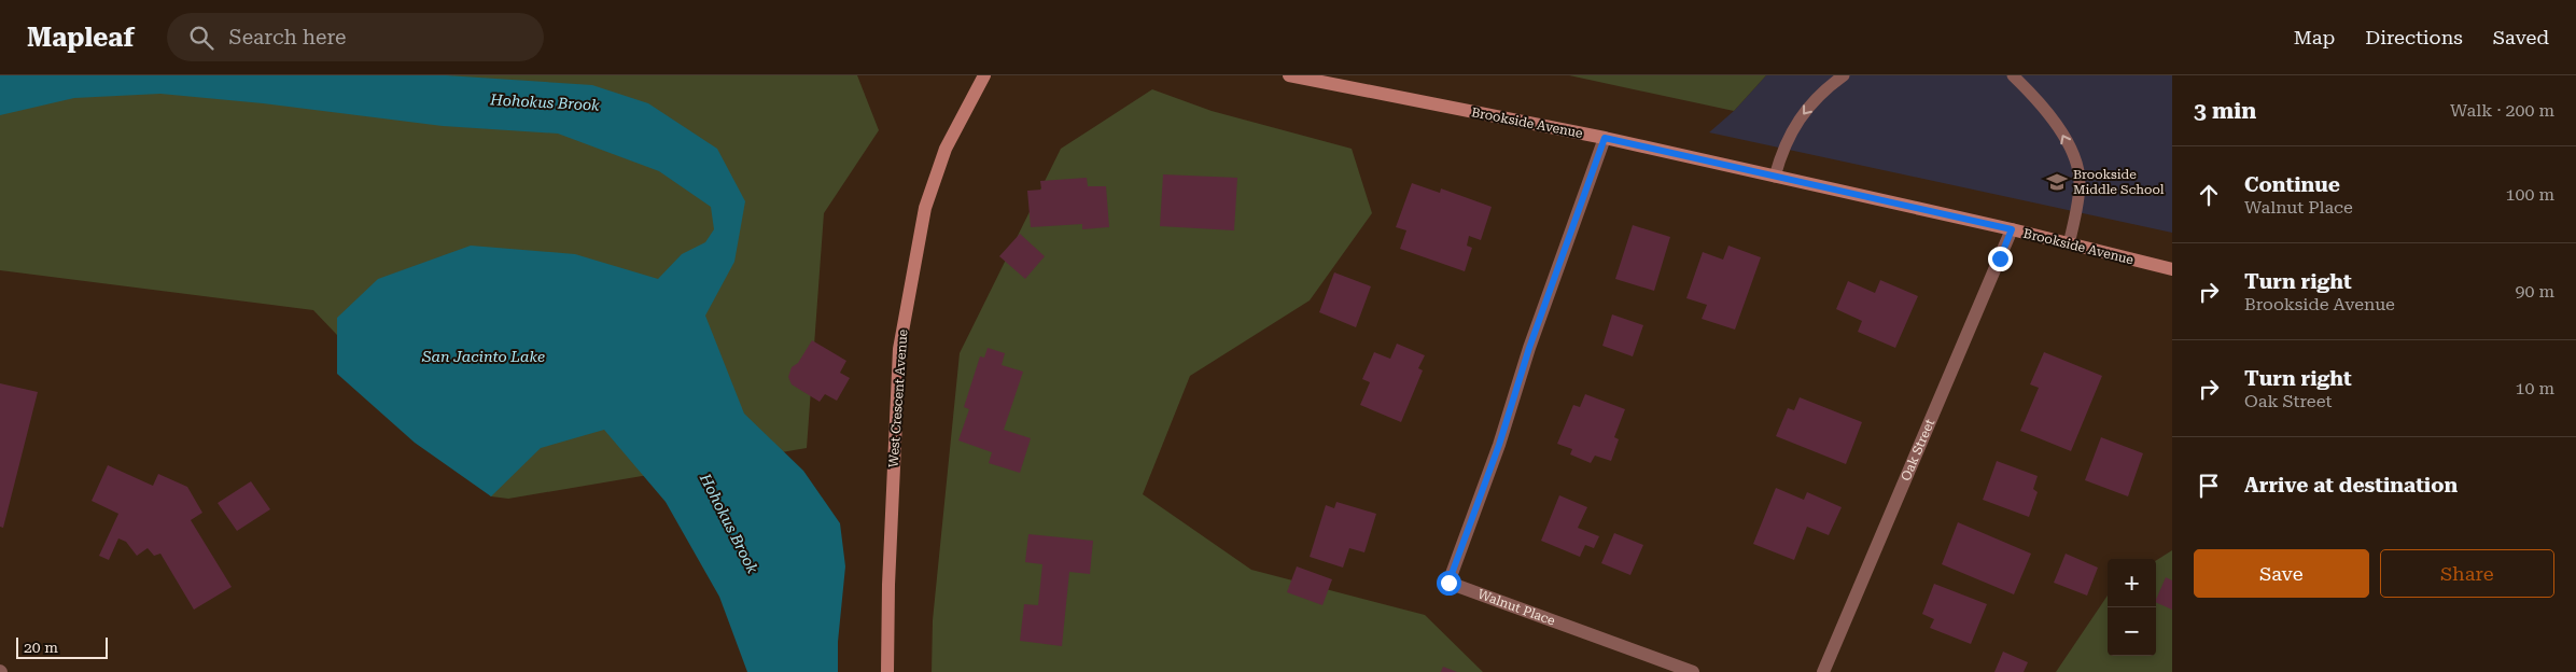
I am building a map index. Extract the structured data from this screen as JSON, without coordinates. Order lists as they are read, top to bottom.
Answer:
{
  "streets": {
    "main road": ["Brookside Avenue", "West Crescent Avenue"],
    "street": ["Oak Street", "Walnut Place"]
  },
  "crossings": [
    ["Brookside Avenue", "Oak Street"],
    ["Brookside Avenue", "Walnut Place"]
  ],
  "water": ["Hohokus Brook", "San Jacinto Lake"],
  "places": {
    "school or university": ["Brookside Middle School"]
  },
  "scale_bar": "20 m",
  "page": {
    "header": "Mapleaf",
    "search": "Search here",
    "nav": ["Map", "Directions", "Saved"],
    "heading": ["3 min", "Walk · 200 m"],
    "list": [
      ["Continue", "Walnut Place", "100 m"],
      ["Turn right", "Brookside Avenue", "90 m"],
      ["Turn right", "Oak Street", "10 m"],
      "Arrive at destination"
    ],
    "buttons": ["Save", "Share"],
    "map_buttons": ["+", "−"],
    "scale": "20 m"
  }
}
